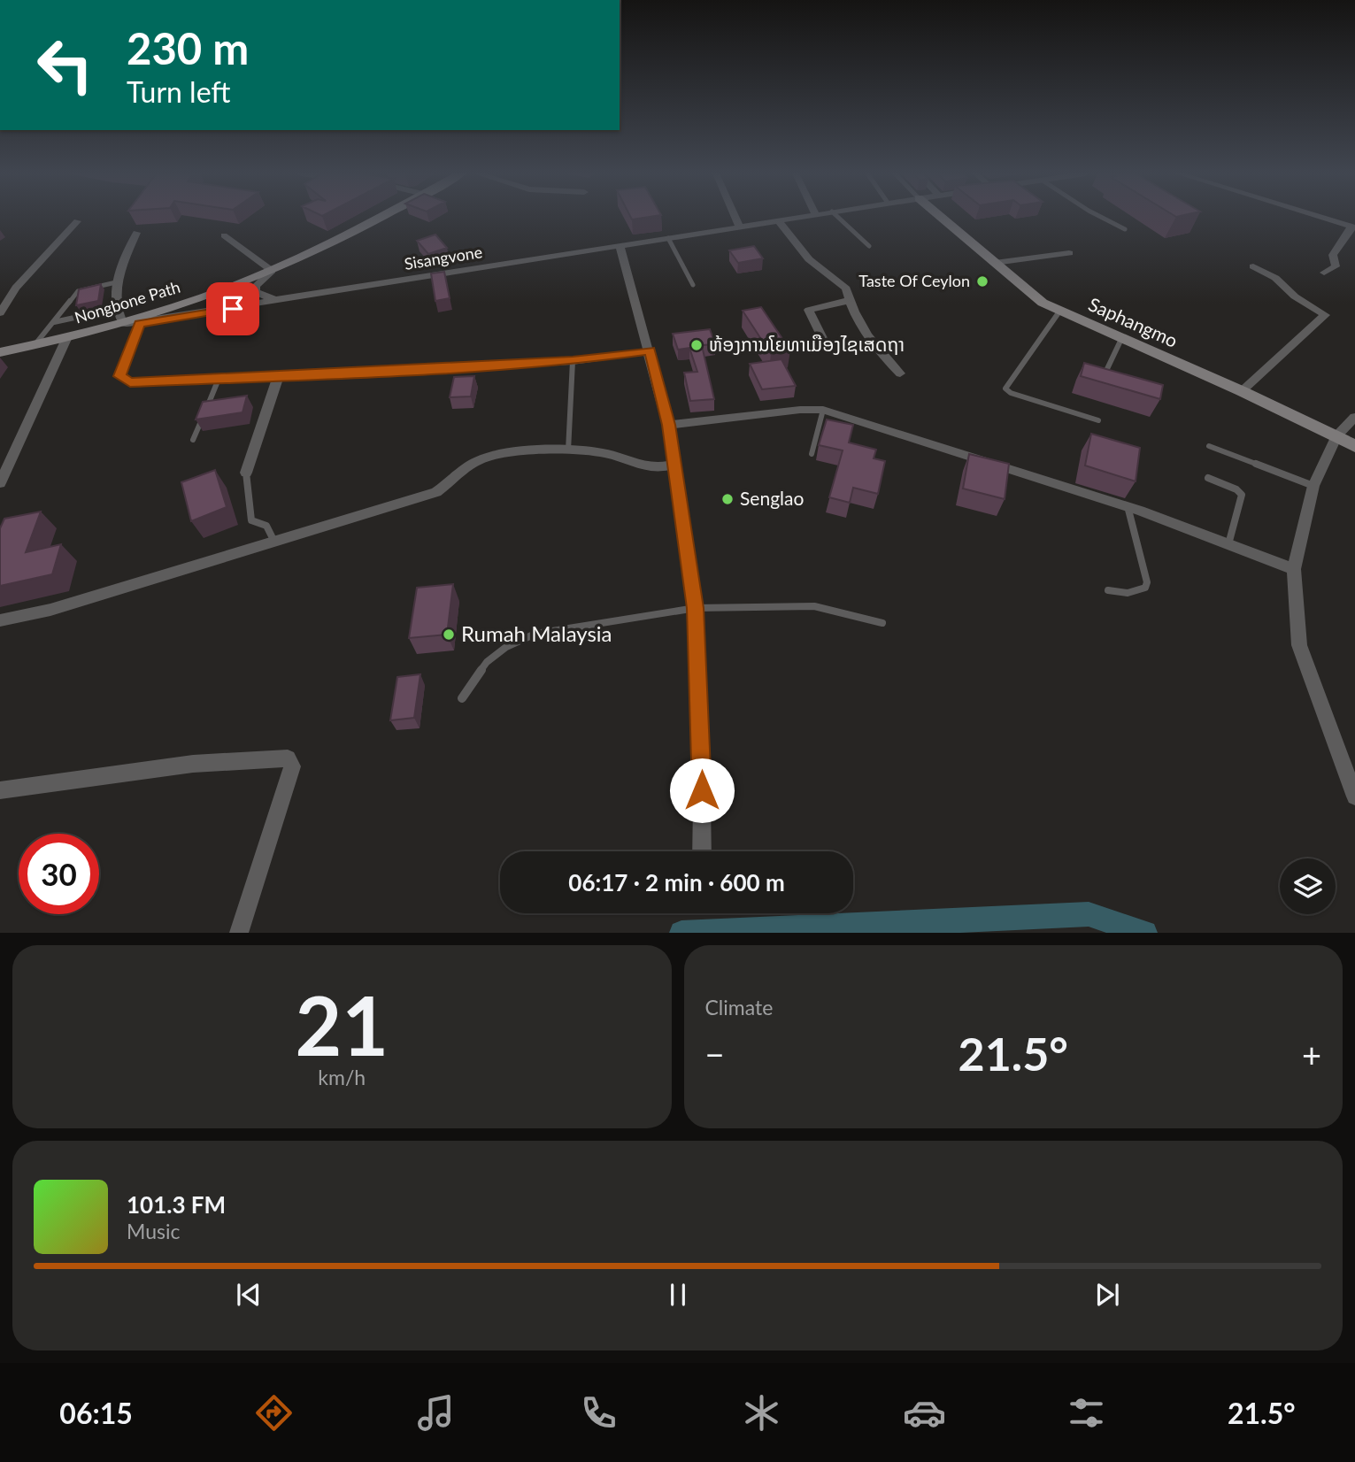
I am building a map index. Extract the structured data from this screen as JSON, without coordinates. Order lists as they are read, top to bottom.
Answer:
{
  "streets": {
    "street": ["Sisangvone", "Nongbone Path", "Saphangmo"]
  },
  "crossings": [
    ["Sisangvone", "Nongbone Path"]
  ],
  "places": [
    "Taste Of Ceylon",
    "ຫ້ອງການໂຍທາເມືອງໄຊເສດຖາ",
    "Senglao",
    "Rumah Malaysia"
  ],
  "page": {
    "turn": ["230 m", "Turn left"],
    "limit": "30",
    "trip": "06:17 · 2 min · 600 m",
    "tile": [
      ["21", "km/h"],
      "Climate"
    ],
    "heat": ["−", "21.5°", "+"],
    "song": ["101.3 FM", "Music"],
    "tabs": ["06:15", "21.5°"]
  }
}
